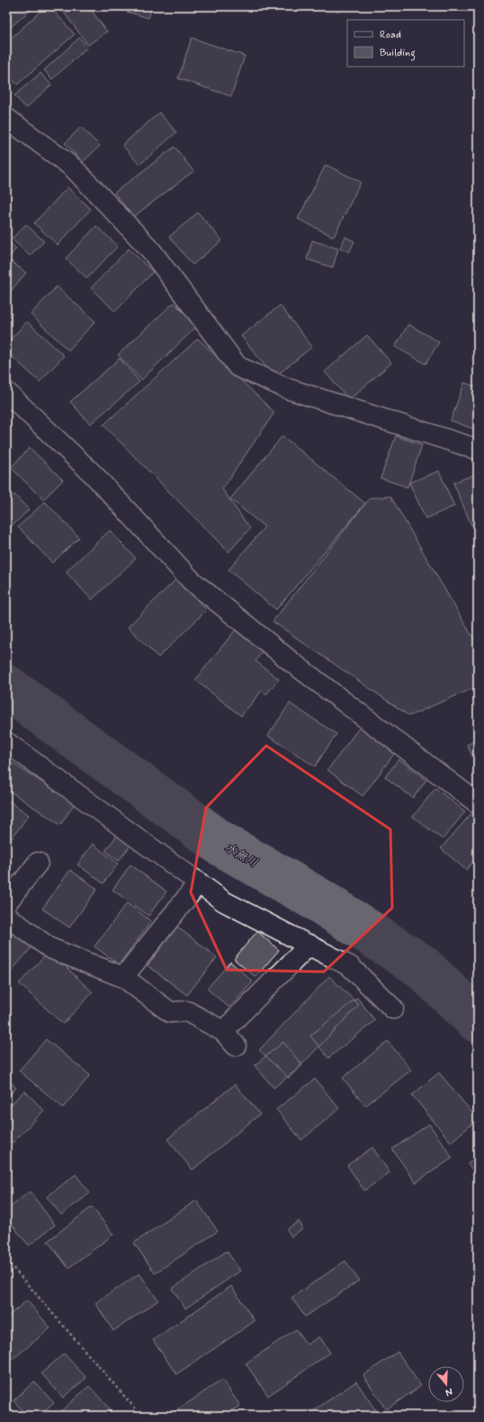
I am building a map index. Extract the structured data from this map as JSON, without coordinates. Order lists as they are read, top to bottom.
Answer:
{
  "water": ["水無川"],
  "legend": ["Road", "Building"],
  "north": "bottom"
}
